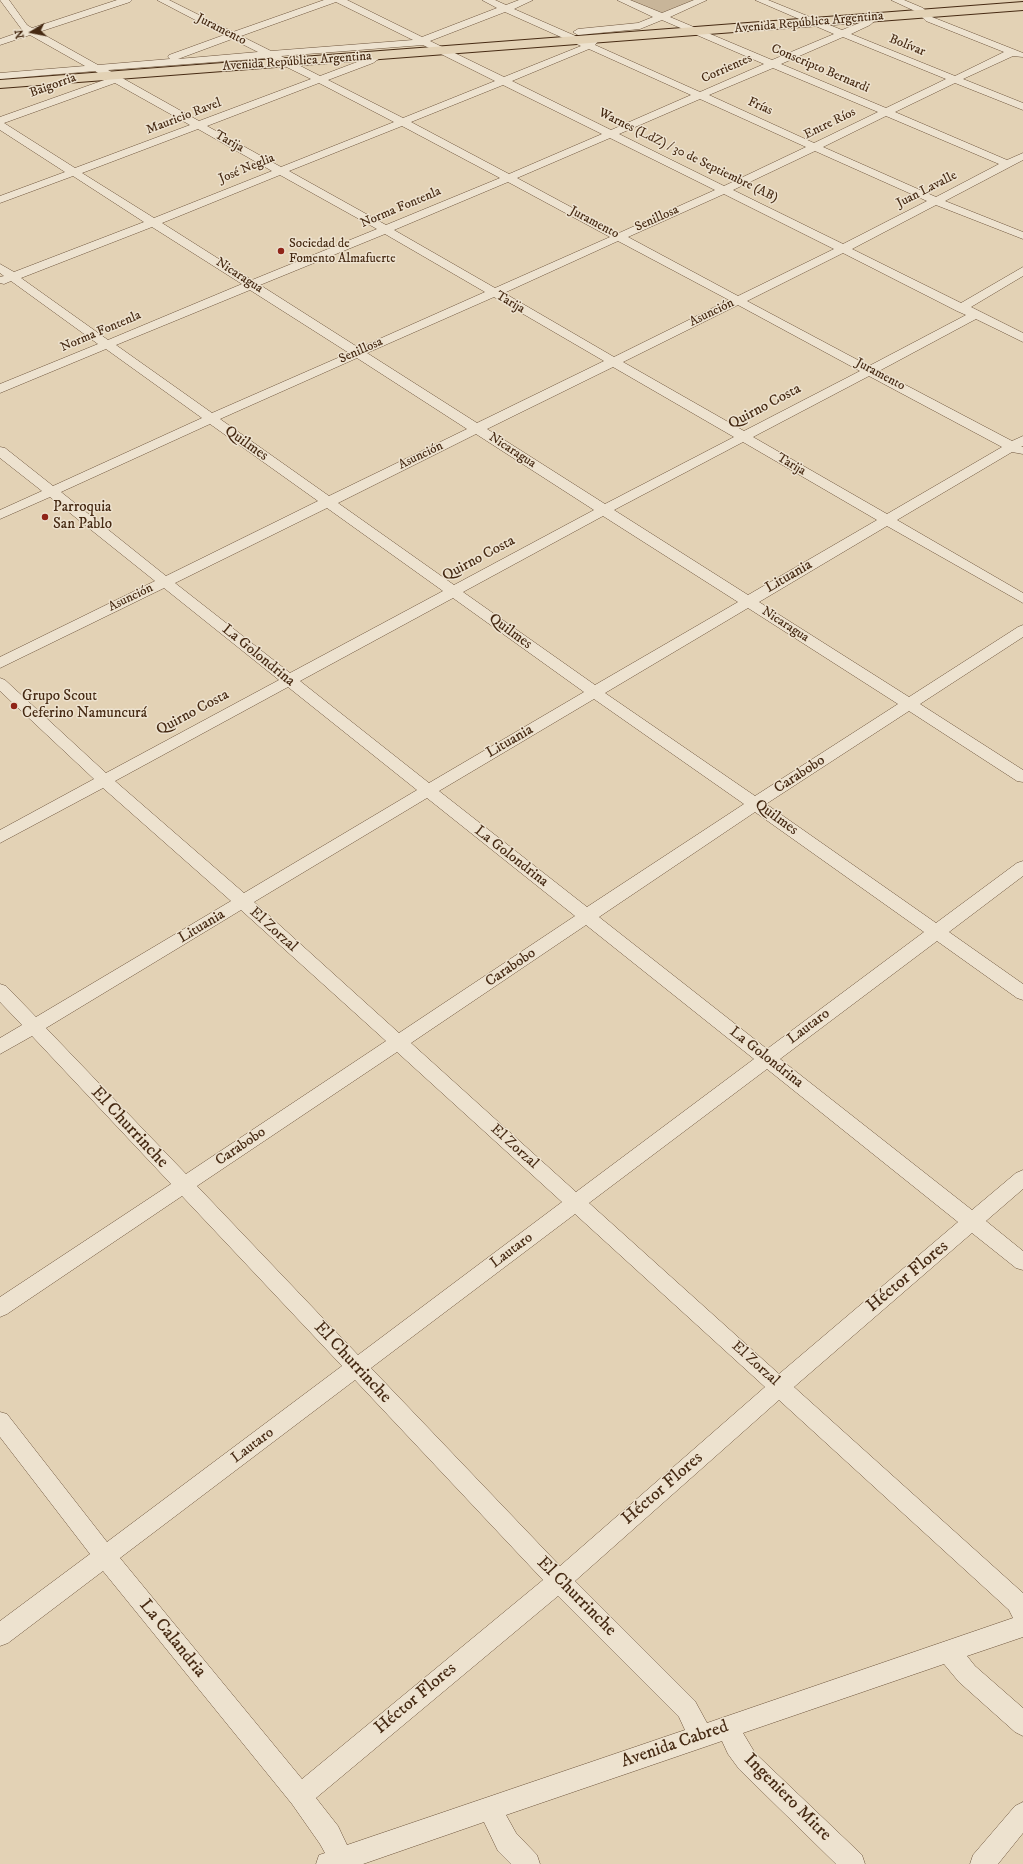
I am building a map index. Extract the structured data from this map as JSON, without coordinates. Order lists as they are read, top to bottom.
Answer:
{
  "streets": {
    "main road": ["Avenida República Argentina"],
    "street": [
      "Juramento",
      "Bolívar",
      "Corrientes",
      "Conscripto Bernardi",
      "Baigorria",
      "Frías",
      "Mauricio Ravel",
      "Entre Ríos",
      "Tarija",
      "Warnes (LdZ) / 30 de Septiembre (AB)",
      "José Neglia",
      "Juan Lavalle",
      "Norma Fontenla",
      "Senillosa",
      "Nicaragua",
      "Asunción",
      "Quirno Costa",
      "Quilmes",
      "Lituania",
      "La Golondrina",
      "Carabobo",
      "El Zorzal",
      "Lautaro",
      "El Churrinche",
      "Héctor Flores",
      "La Calandria",
      "Avenida Cabred",
      "Ingeniero Mitre"
    ]
  },
  "crossings": [
    ["Avenida República Argentina", "Juramento"],
    ["Avenida República Argentina", "Bolívar"],
    ["Avenida República Argentina", "Corrientes"],
    ["Avenida República Argentina", "Conscripto Bernardi"],
    ["Avenida República Argentina", "Baigorria"],
    ["Avenida República Argentina", "Frías"],
    ["Avenida República Argentina", "Mauricio Ravel"],
    ["Avenida República Argentina", "Tarija"],
    ["Avenida República Argentina", "Warnes (LdZ) / 30 de Septiembre (AB)"],
    ["Avenida República Argentina", "José Neglia"],
    ["Juramento", "Mauricio Ravel"],
    ["Juramento", "José Neglia"],
    ["Juramento", "Norma Fontenla"],
    ["Juramento", "Senillosa"],
    ["Juramento", "Asunción"],
    ["Juramento", "Quirno Costa"],
    ["Juramento", "Lituania"],
    ["Bolívar", "Corrientes"],
    ["Bolívar", "Entre Ríos"],
    ["Corrientes", "Conscripto Bernardi"],
    ["Corrientes", "Frías"],
    ["Corrientes", "Warnes (LdZ) / 30 de Septiembre (AB)"],
    ["Corrientes", "Norma Fontenla"],
    ["Conscripto Bernardi", "Entre Ríos"],
    ["Conscripto Bernardi", "Juan Lavalle"],
    ["Baigorria", "Tarija"],
    ["Frías", "Entre Ríos"],
    ["Frías", "José Neglia"],
    ["Frías", "Juan Lavalle"],
    ["Mauricio Ravel", "Tarija"],
    ["Mauricio Ravel", "Nicaragua"],
    ["Entre Ríos", "Warnes (LdZ) / 30 de Septiembre (AB)"],
    ["Entre Ríos", "Senillosa"],
    ["Tarija", "José Neglia"],
    ["Tarija", "Norma Fontenla"],
    ["Tarija", "Senillosa"],
    ["Tarija", "Asunción"],
    ["Tarija", "Quirno Costa"],
    ["Tarija", "Lituania"],
    ["Warnes (LdZ) / 30 de Septiembre (AB)", "José Neglia"],
    ["Warnes (LdZ) / 30 de Septiembre (AB)", "Juan Lavalle"],
    ["Warnes (LdZ) / 30 de Septiembre (AB)", "Norma Fontenla"],
    ["Warnes (LdZ) / 30 de Septiembre (AB)", "Senillosa"],
    ["Warnes (LdZ) / 30 de Septiembre (AB)", "Asunción"],
    ["Warnes (LdZ) / 30 de Septiembre (AB)", "Quirno Costa"],
    ["José Neglia", "Nicaragua"],
    ["José Neglia", "Quilmes"],
    ["Juan Lavalle", "Asunción"],
    ["Norma Fontenla", "Nicaragua"],
    ["Norma Fontenla", "Quilmes"],
    ["Senillosa", "Nicaragua"],
    ["Senillosa", "Quilmes"],
    ["Senillosa", "La Golondrina"],
    ["Nicaragua", "Asunción"],
    ["Nicaragua", "Quirno Costa"],
    ["Nicaragua", "Lituania"],
    ["Nicaragua", "Carabobo"],
    ["Asunción", "Quilmes"],
    ["Asunción", "La Golondrina"],
    ["Quirno Costa", "Quilmes"],
    ["Quirno Costa", "La Golondrina"],
    ["Quirno Costa", "El Zorzal"],
    ["Quilmes", "Lituania"],
    ["Quilmes", "Carabobo"],
    ["Quilmes", "Lautaro"],
    ["Lituania", "La Golondrina"],
    ["Lituania", "El Zorzal"],
    ["Lituania", "El Churrinche"],
    ["La Golondrina", "Carabobo"],
    ["La Golondrina", "Lautaro"],
    ["La Golondrina", "Héctor Flores"],
    ["Carabobo", "El Zorzal"],
    ["Carabobo", "El Churrinche"],
    ["El Zorzal", "Lautaro"],
    ["El Zorzal", "Héctor Flores"],
    ["Lautaro", "El Churrinche"],
    ["Lautaro", "La Calandria"],
    ["El Churrinche", "Héctor Flores"],
    ["El Churrinche", "Avenida Cabred"],
    ["Héctor Flores", "La Calandria"],
    ["La Calandria", "Avenida Cabred"],
    ["Avenida Cabred", "Ingeniero Mitre"]
  ],
  "places": ["Sociedad de Fomento Almafuerte", "Parroquia San Pablo", "Grupo Scout Ceferino Namuncurá"],
  "north": "left"
}
